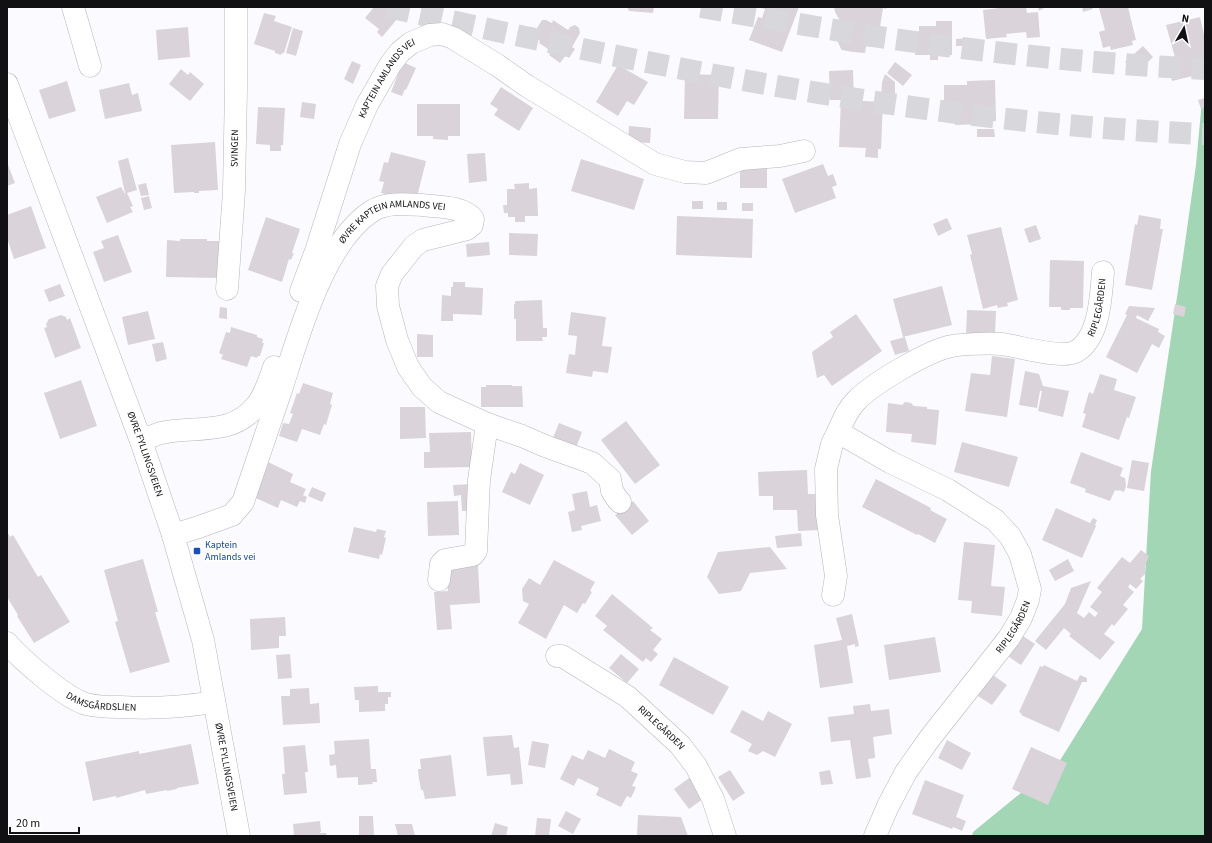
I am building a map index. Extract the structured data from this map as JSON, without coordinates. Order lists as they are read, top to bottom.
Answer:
{
  "streets": {
    "street": [
      "KAPTEIN AMLANDS VEI",
      "SVINGEN",
      "ØVRE KAPTEIN AMLANDS VEI",
      "RIPLEGÅRDEN",
      "ØVRE FYLLINGSVEIEN",
      "DAMSGÅRDSLIEN"
    ]
  },
  "crossings": [
    ["KAPTEIN AMLANDS VEI", "ØVRE FYLLINGSVEIEN"],
    ["ØVRE KAPTEIN AMLANDS VEI", "ØVRE FYLLINGSVEIEN"],
    ["ØVRE FYLLINGSVEIEN", "DAMSGÅRDSLIEN"]
  ],
  "places": {
    "transit": ["Kaptein Amlands vei"]
  },
  "scale_bar": "20 m",
  "north": "top"
}
